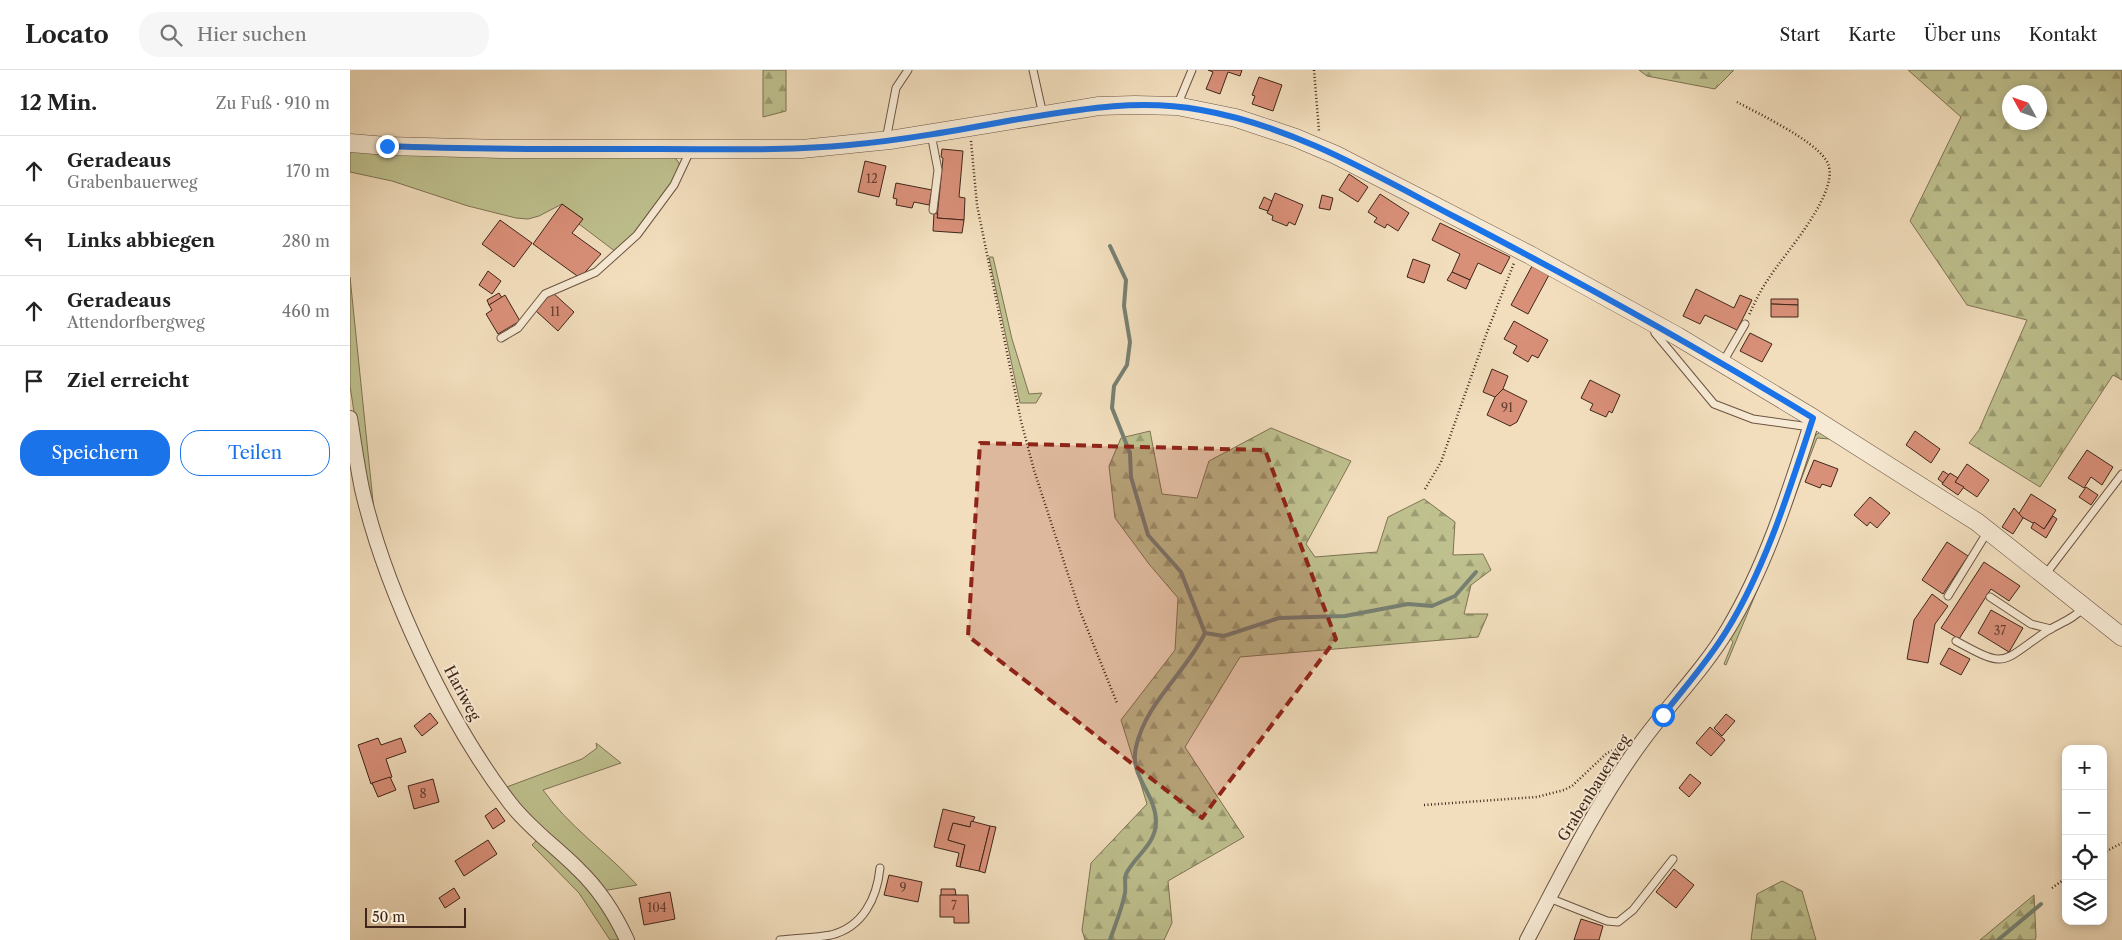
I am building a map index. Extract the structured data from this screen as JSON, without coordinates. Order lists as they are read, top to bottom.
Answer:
{
  "streets": {
    "street": ["Hariweg", "Grabenbauerweg"]
  },
  "house_numbers": [
    "12",
    "11",
    "91",
    "37",
    "8",
    "9",
    "7",
    "104"
  ],
  "scale_bar": "50 m",
  "north": "top left",
  "page": {
    "header": "Locato",
    "search": "Hier suchen",
    "nav": [
      "Start",
      "Karte",
      "Über uns",
      "Kontakt"
    ],
    "heading": ["12 Min.", "Zu Fuß · 910 m"],
    "list": [
      ["Geradeaus", "Grabenbauerweg", "170 m"],
      ["Links abbiegen", "280 m"],
      ["Geradeaus", "Attendorfbergweg", "460 m"],
      "Ziel erreicht"
    ],
    "buttons": ["Speichern", "Teilen"],
    "map_buttons": ["+", "−"],
    "scale": "50 m"
  }
}
